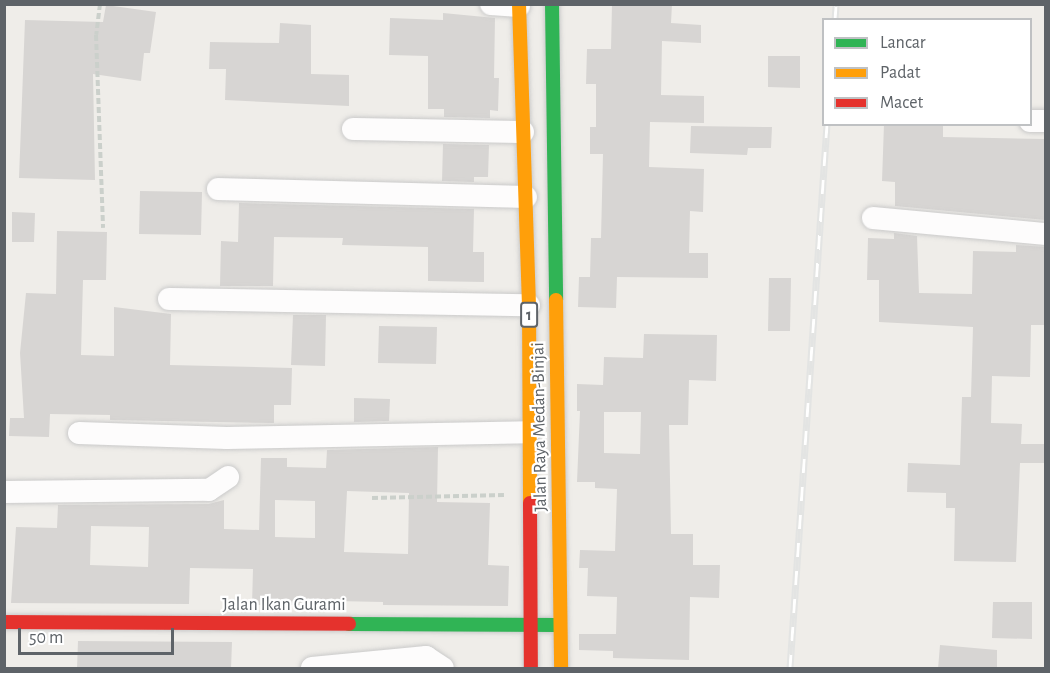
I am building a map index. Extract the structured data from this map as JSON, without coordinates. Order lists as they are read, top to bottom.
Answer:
{
  "streets": {
    "main road": ["1", "Jalan Raya Medan-Binjai", "Jalan Ikan Gurami"]
  },
  "crossings": [
    ["Jalan Raya Medan-Binjai", "Jalan Ikan Gurami"]
  ],
  "legend": ["Lancar", "Padat", "Macet"],
  "scale_bar": "50 m"
}
